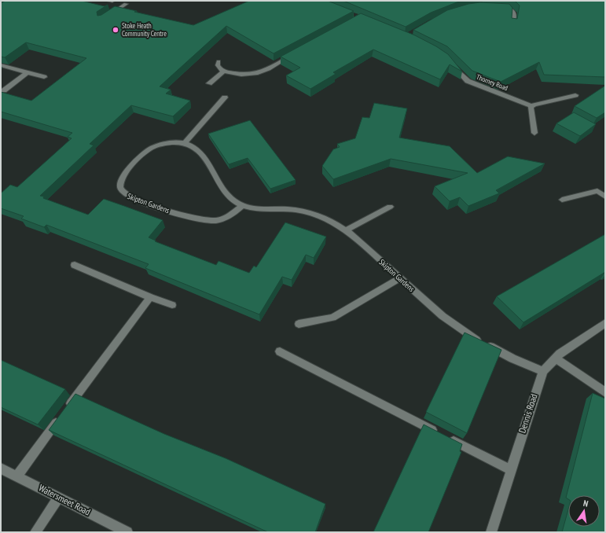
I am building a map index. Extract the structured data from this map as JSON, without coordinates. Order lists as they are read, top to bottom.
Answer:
{
  "streets": {
    "street": [
      "Thorney Road",
      "Skipton Gardens",
      "Dennis Road",
      "Watersmeet Road"
    ]
  },
  "crossings": [
    ["Skipton Gardens", "Dennis Road"]
  ],
  "places": ["Stoke Heath Community Centre"],
  "north": "top"
}
